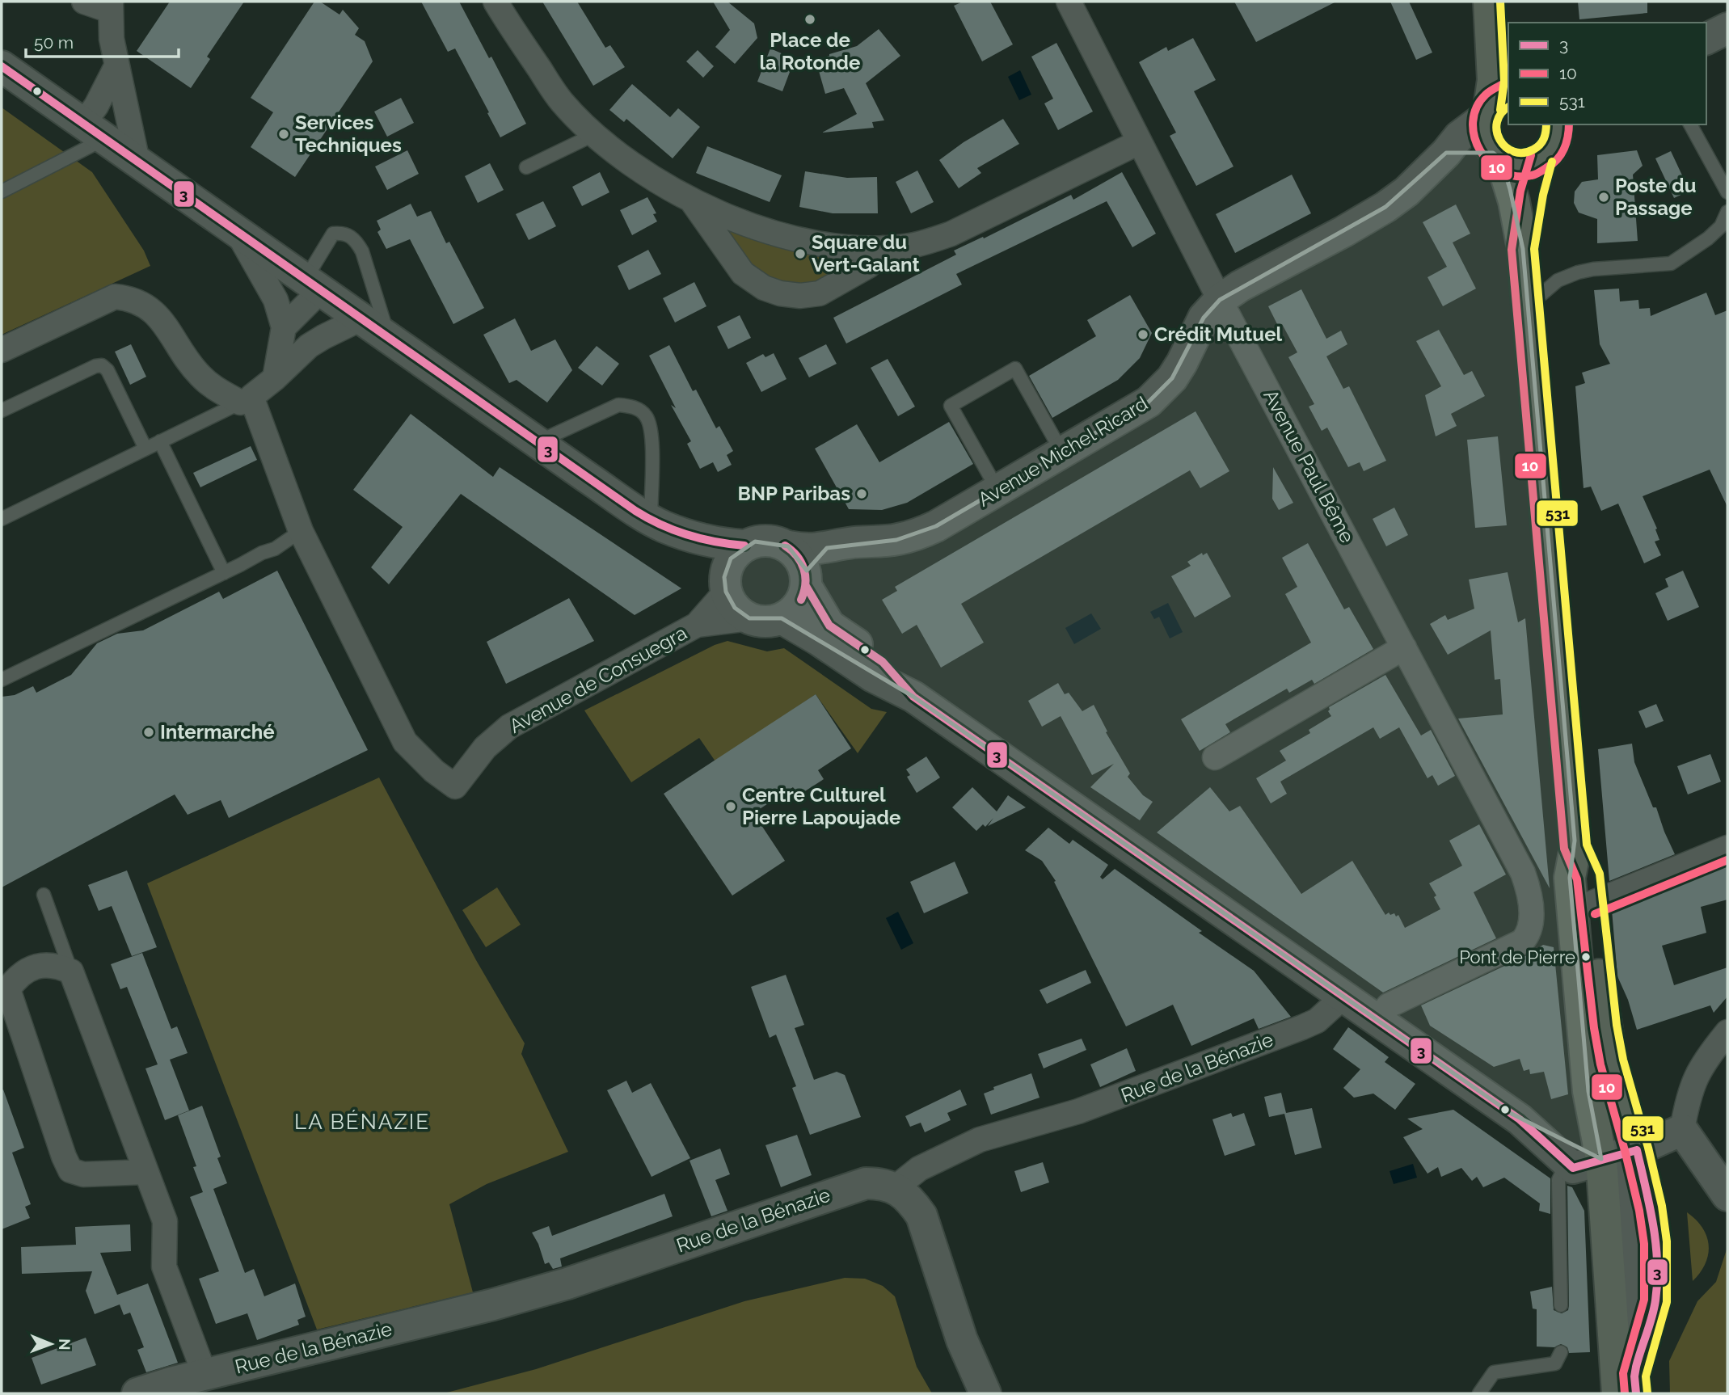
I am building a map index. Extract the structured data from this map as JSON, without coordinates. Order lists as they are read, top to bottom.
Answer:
{
  "streets": {
    "main road": ["Avenue Michel Ricard", "Rue de la Bénazie"],
    "street": ["Avenue Paul Bême", "Avenue de Consuegra"]
  },
  "crossings": [
    ["Avenue Michel Ricard", "Avenue Paul Bême"],
    ["Avenue Michel Ricard", "Avenue de Consuegra"]
  ],
  "districts": ["LA BÉNAZIE"],
  "places": [
    "Place de la Rotonde",
    "Services Techniques",
    "Poste du Passage",
    "Square du Vert-Galant",
    "Crédit Mutuel",
    "BNP Paribas",
    "Intermarché",
    "Centre Culturel Pierre Lapoujade",
    "Pont de Pierre"
  ],
  "lines": ["transit line 531", "transit line 3", "transit line 10"],
  "legend": ["3", "10", "531"],
  "scale_bar": "50 m",
  "north": "right"
}
